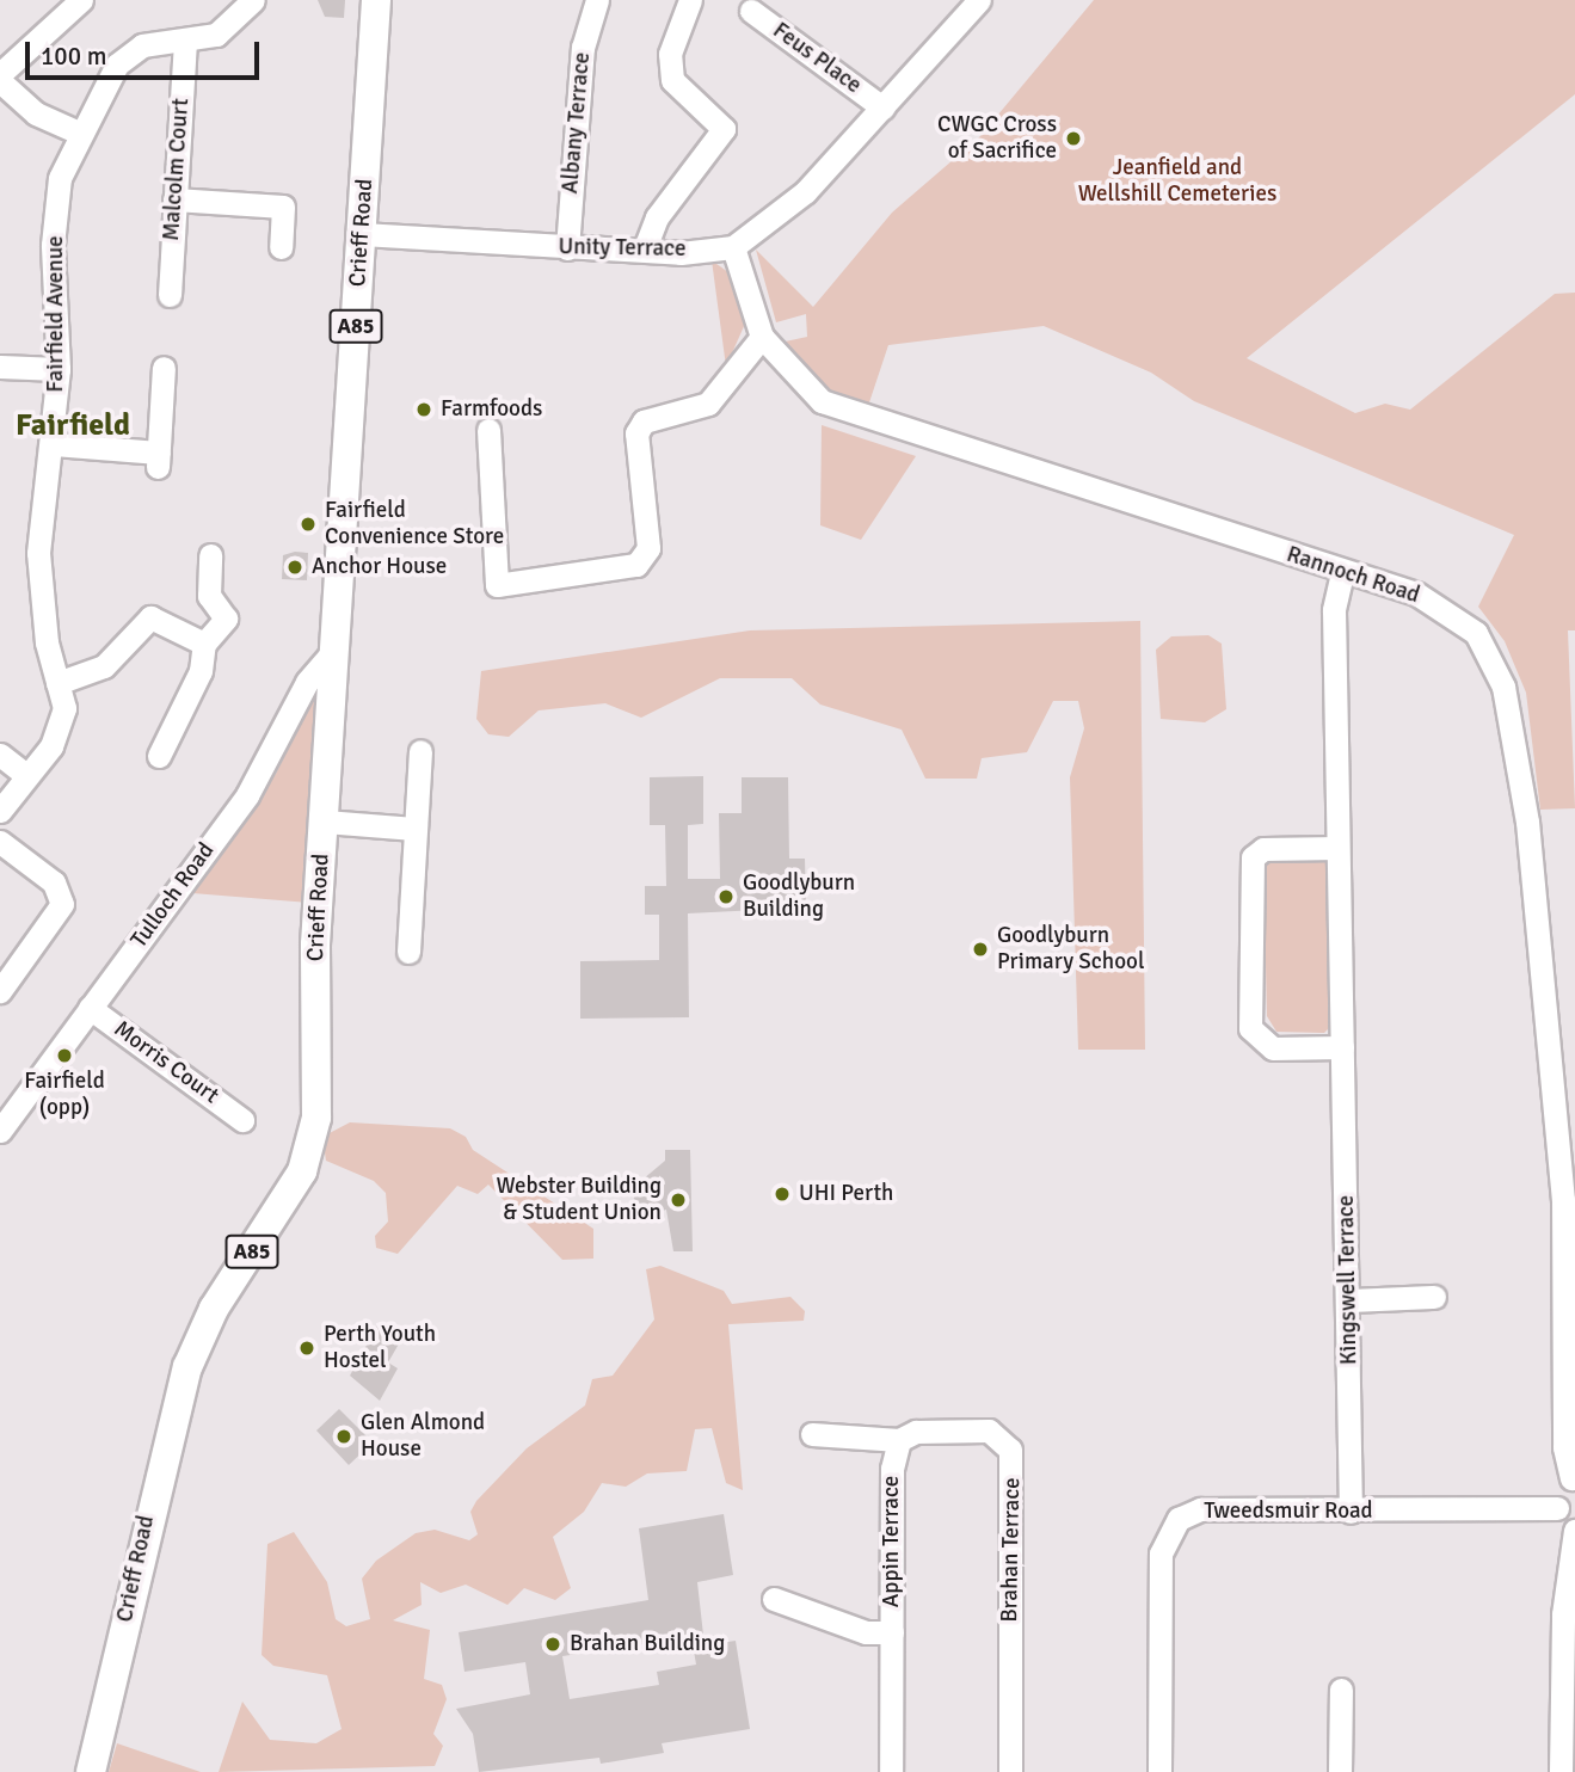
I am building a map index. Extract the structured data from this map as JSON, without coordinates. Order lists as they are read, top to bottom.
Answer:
{
  "streets": {
    "main road": ["Crieff Road", "A85"],
    "street": [
      "Feus Place",
      "Albany Terrace",
      "Malcolm Court",
      "Unity Terrace",
      "Fairfield Avenue",
      "Rannoch Road",
      "Tulloch Road",
      "Morris Court",
      "Kingswell Terrace",
      "Tweedsmuir Road",
      "Appin Terrace",
      "Brahan Terrace"
    ]
  },
  "crossings": [
    ["Albany Terrace", "Unity Terrace"],
    ["Malcolm Court", "Fairfield Avenue"],
    ["Crieff Road", "Unity Terrace"],
    ["Crieff Road", "Tulloch Road"],
    ["Unity Terrace", "Rannoch Road"],
    ["Rannoch Road", "Kingswell Terrace"],
    ["Rannoch Road", "Tweedsmuir Road"],
    ["Tulloch Road", "Morris Court"],
    ["Kingswell Terrace", "Tweedsmuir Road"],
    ["Appin Terrace", "Brahan Terrace"]
  ],
  "districts": ["Fairfield"],
  "parks": ["Jeanfield and Wellshill Cemeteries"],
  "places": [
    "CWGC Cross of Sacrifice",
    "Farmfoods",
    "Fairfield Convenience Store",
    "Anchor House",
    "Goodlyburn Building",
    "Goodlyburn Primary School",
    "Fairfield (opp)",
    "UHI Perth",
    "Webster Building & Student Union",
    "Perth Youth Hostel",
    "Glen Almond House",
    "Brahan Building"
  ],
  "scale_bar": "100 m"
}
